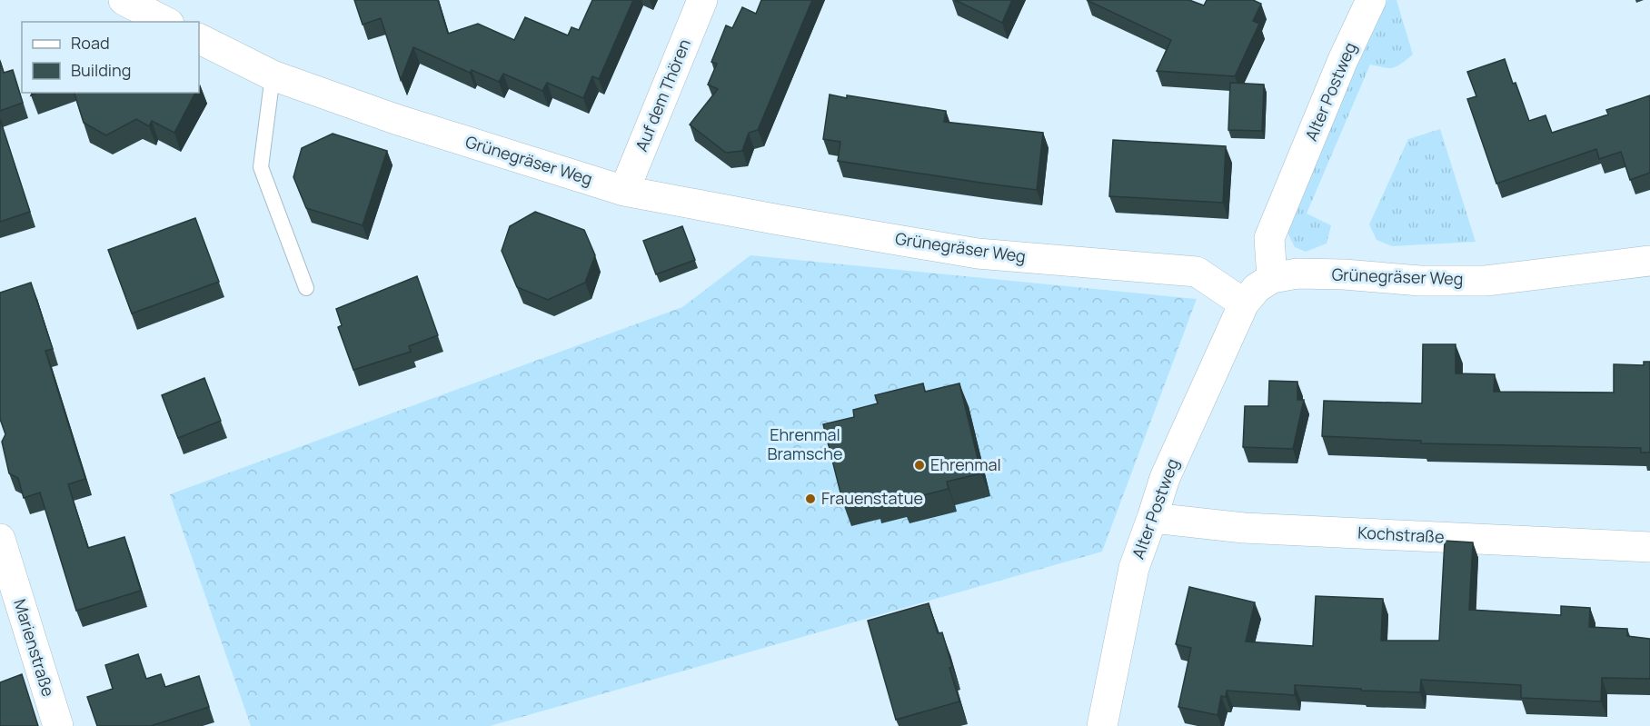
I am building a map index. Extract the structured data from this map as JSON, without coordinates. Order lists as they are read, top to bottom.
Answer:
{
  "streets": {
    "street": [
      "Alter Postweg",
      "Auf dem Thören",
      "Grünegräser Weg",
      "Kochstraße",
      "Marienstraße"
    ]
  },
  "crossings": [
    ["Alter Postweg", "Grünegräser Weg"],
    ["Alter Postweg", "Kochstraße"],
    ["Auf dem Thören", "Grünegräser Weg"]
  ],
  "parks": ["Ehrenmal Bramsche"],
  "places": ["Ehrenmal", "Frauenstatue"],
  "legend": ["Road", "Building"]
}
